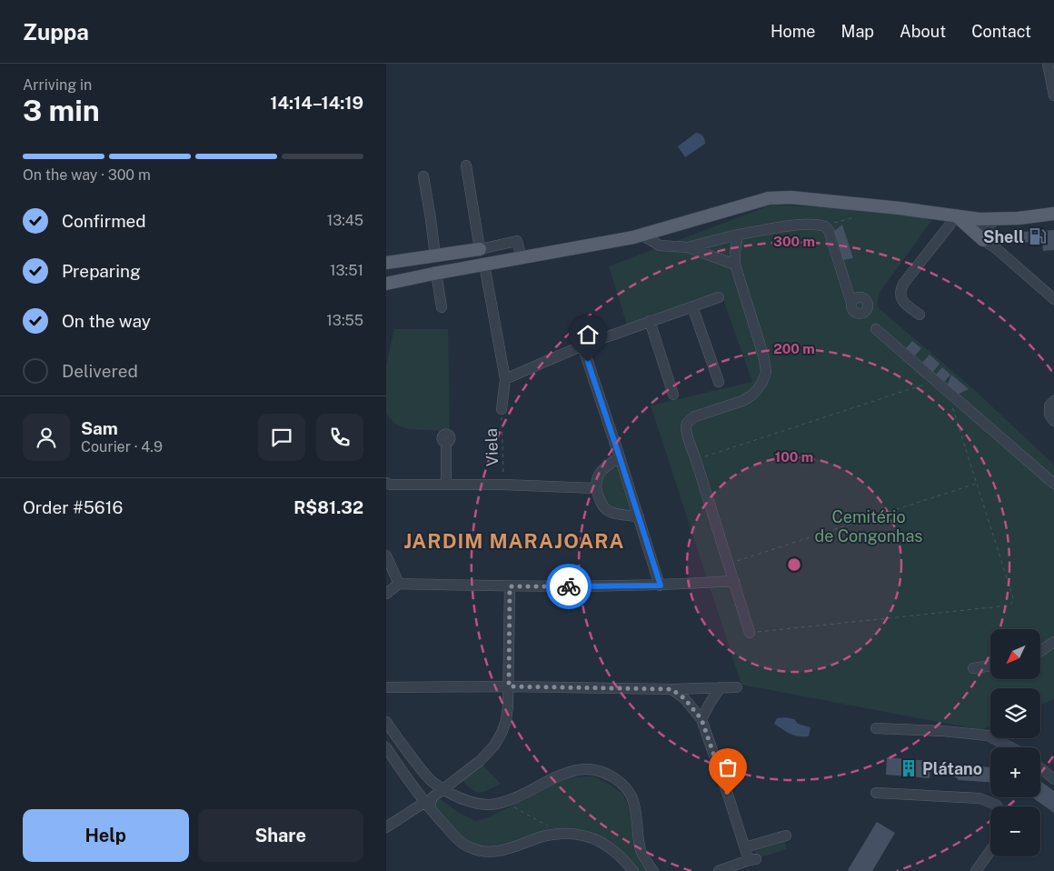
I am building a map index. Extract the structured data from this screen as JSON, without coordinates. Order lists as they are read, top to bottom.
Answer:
{
  "streets": {
    "path": ["Viela"]
  },
  "districts": ["JARDIM MARAJOARA"],
  "parks": ["Cemitério de Congonhas"],
  "places": {
    "fuel station": ["Shell"],
    "building": ["Plátano"]
  },
  "north": "bottom left",
  "page": {
    "header": "Zuppa",
    "nav": [
      "Home",
      "Map",
      "About",
      "Contact"
    ],
    "heading": ["3 min", "Arriving in", "14:14–14:19"],
    "panel": [
      "Sam",
      "Courier · 4.9",
      "Order #5616",
      "R$81.32"
    ],
    "bar": "On the way · 300 m",
    "list": [
      ["Confirmed", "13:45"],
      ["Preparing", "13:51"],
      ["On the way", "13:55"],
      "Delivered"
    ],
    "map_buttons": ["+", "−"],
    "buttons": ["Help", "Share"]
  },
  "rings": ["300 m", "200 m", "100 m"]
}
